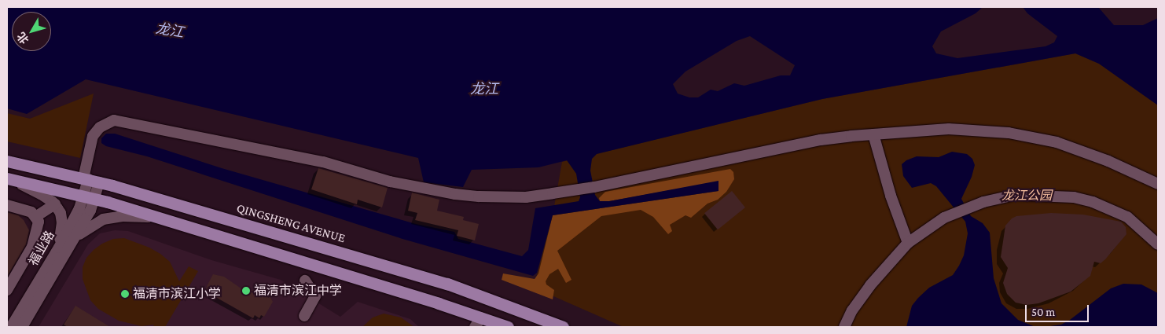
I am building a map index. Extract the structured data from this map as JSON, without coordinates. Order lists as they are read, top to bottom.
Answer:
{
  "streets": {
    "main road": ["QINGSHENG AVENUE"],
    "street": ["福业路"]
  },
  "crossings": [
    ["QINGSHENG AVENUE", "福业路"]
  ],
  "water": ["龙江"],
  "parks": ["龙江公园"],
  "places": ["福清市滨江中学", "福清市滨江小学"],
  "scale_bar": "50 m",
  "north": "bottom left"
}
